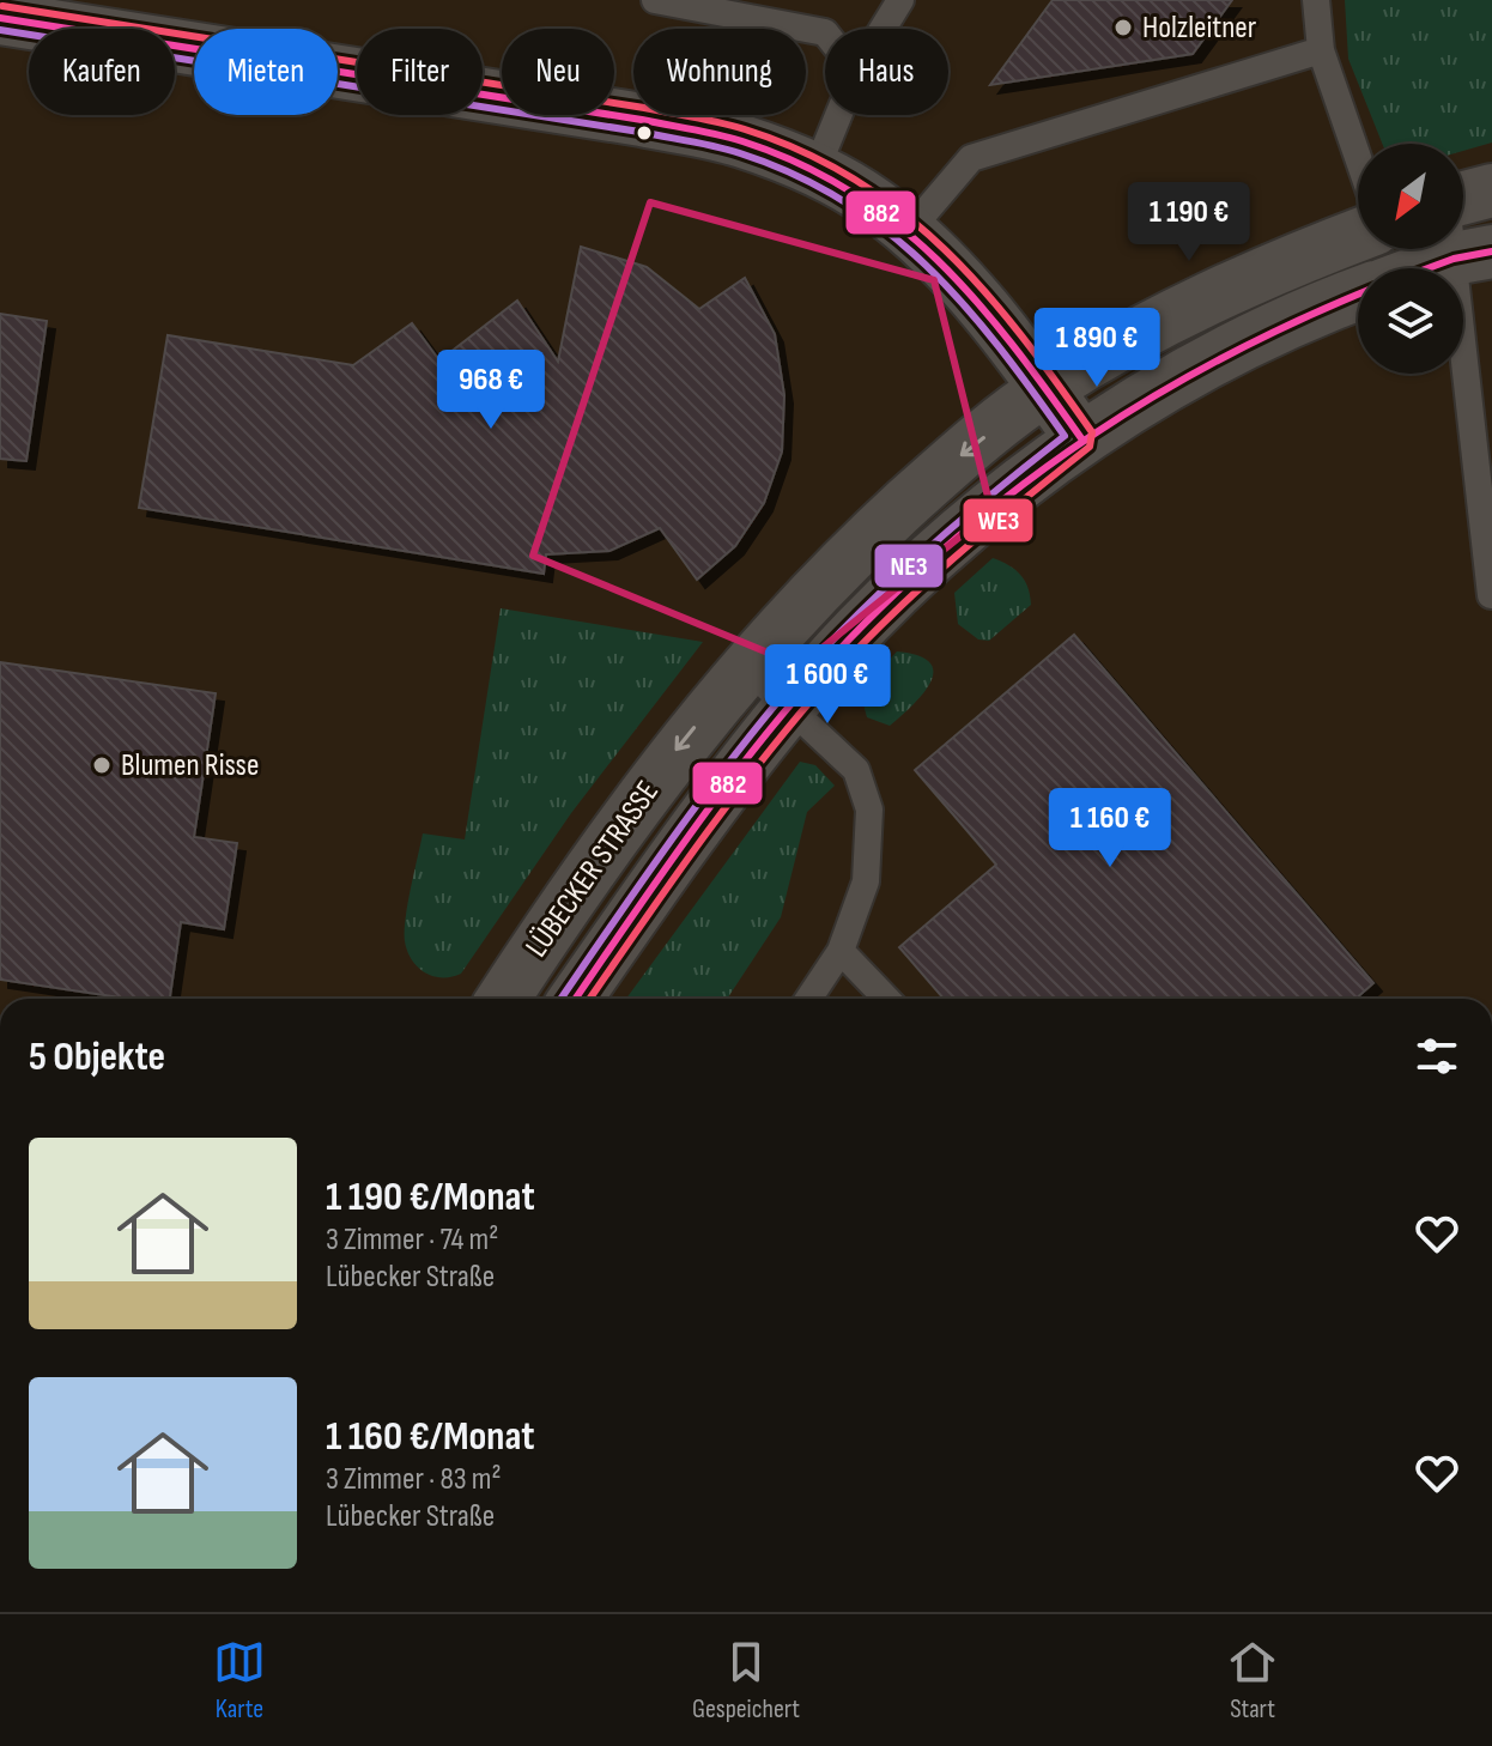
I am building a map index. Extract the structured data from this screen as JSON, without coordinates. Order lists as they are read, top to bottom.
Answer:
{
  "streets": {
    "street": ["LÜBECKER STRASSE"]
  },
  "places": ["Holzleitner", "Blumen Risse"],
  "lines": ["transit line WE3", "transit line 882", "transit line NE3"],
  "north": "bottom left",
  "page": {
    "chip": [
      "Kaufen",
      "Mieten",
      "Filter",
      "Neu",
      "Wohnung",
      "Haus"
    ],
    "price": [
      "1 190 €",
      "1 890 €",
      "968 €",
      "1 600 €",
      "1 160 €"
    ],
    "heading": "5 Objekte",
    "list": [
      {
        "name": "1 190 €/Monat",
        "note": "3 Zimmer · 74 m² · Lübecker Straße"
      },
      {
        "name": "1 160 €/Monat",
        "note": "3 Zimmer · 83 m² · Lübecker Straße"
      }
    ],
    "tabs": ["Karte", "Gespeichert", "Start"]
  }
}
